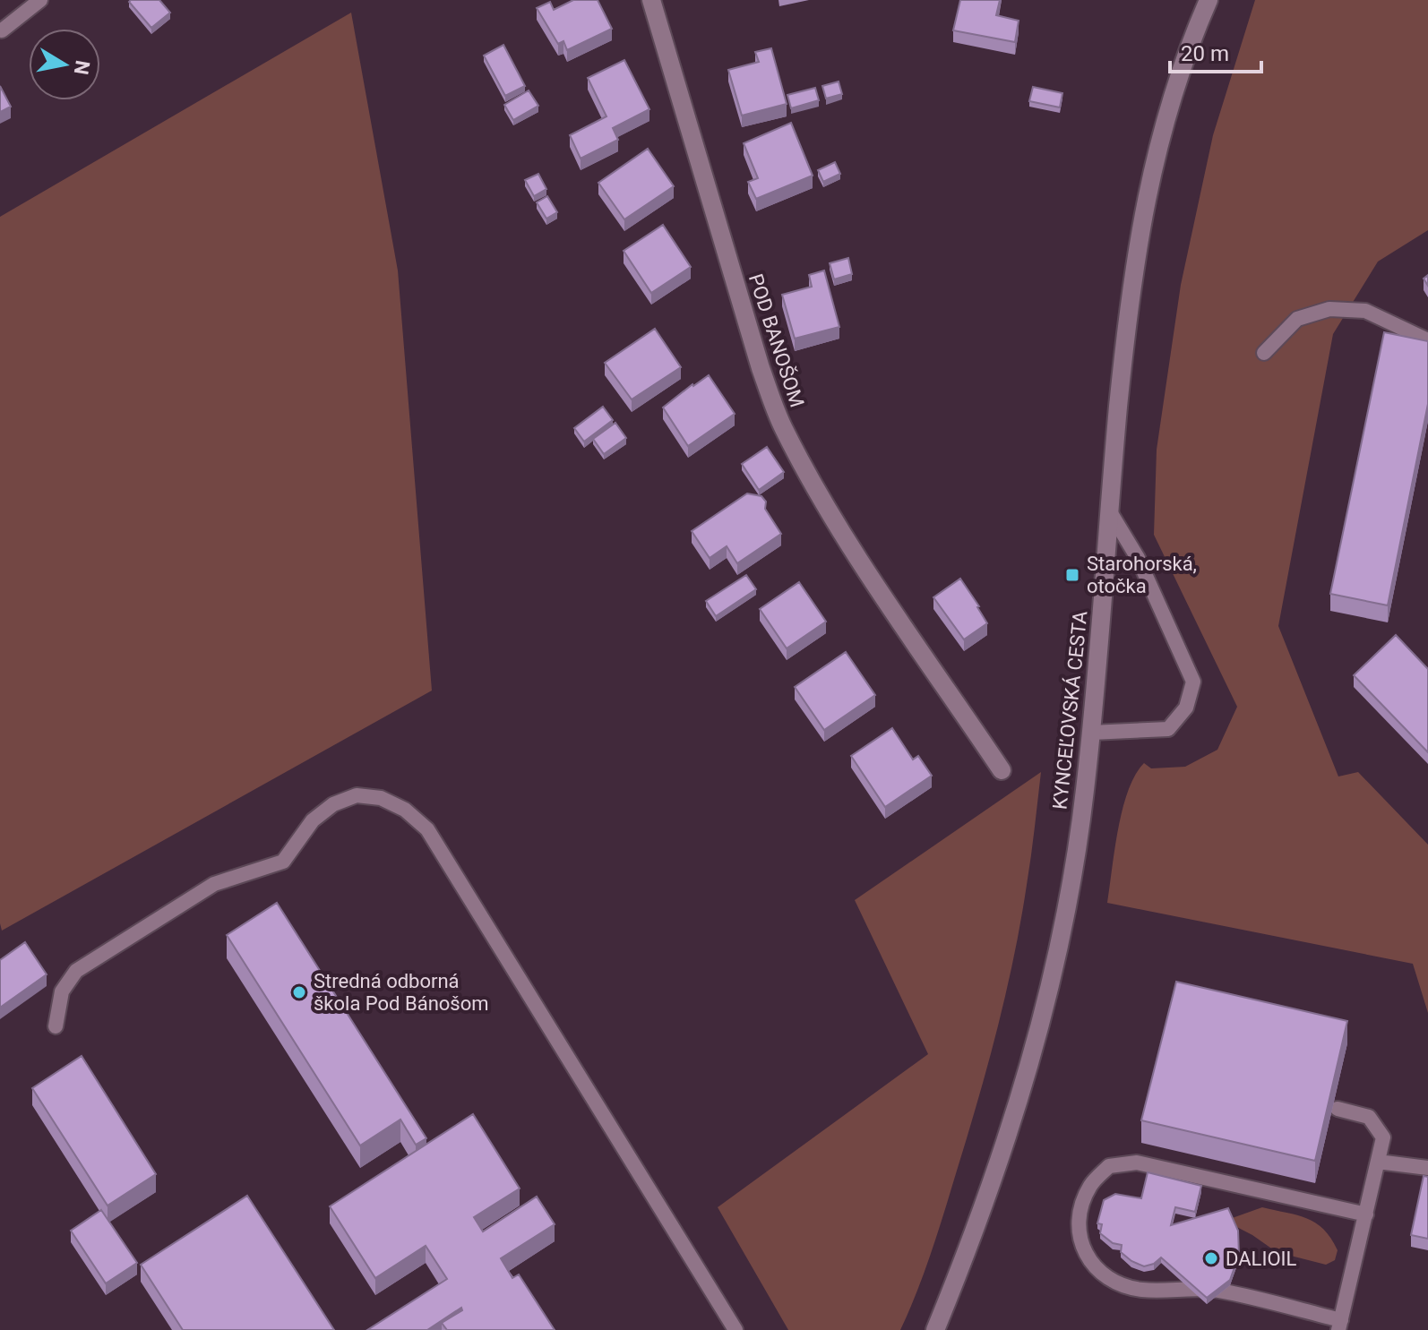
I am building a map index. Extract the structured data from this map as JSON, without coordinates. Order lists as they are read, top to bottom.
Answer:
{
  "streets": {
    "street": ["POD BANOŠOM", "KYNCEĽOVSKÁ CESTA"]
  },
  "places": {
    "transit": ["Starohorská, otočka"],
    "other": ["Stredná odborná škola Pod Bánošom", "DALIOIL"]
  },
  "scale_bar": "20 m",
  "north": "right"
}
